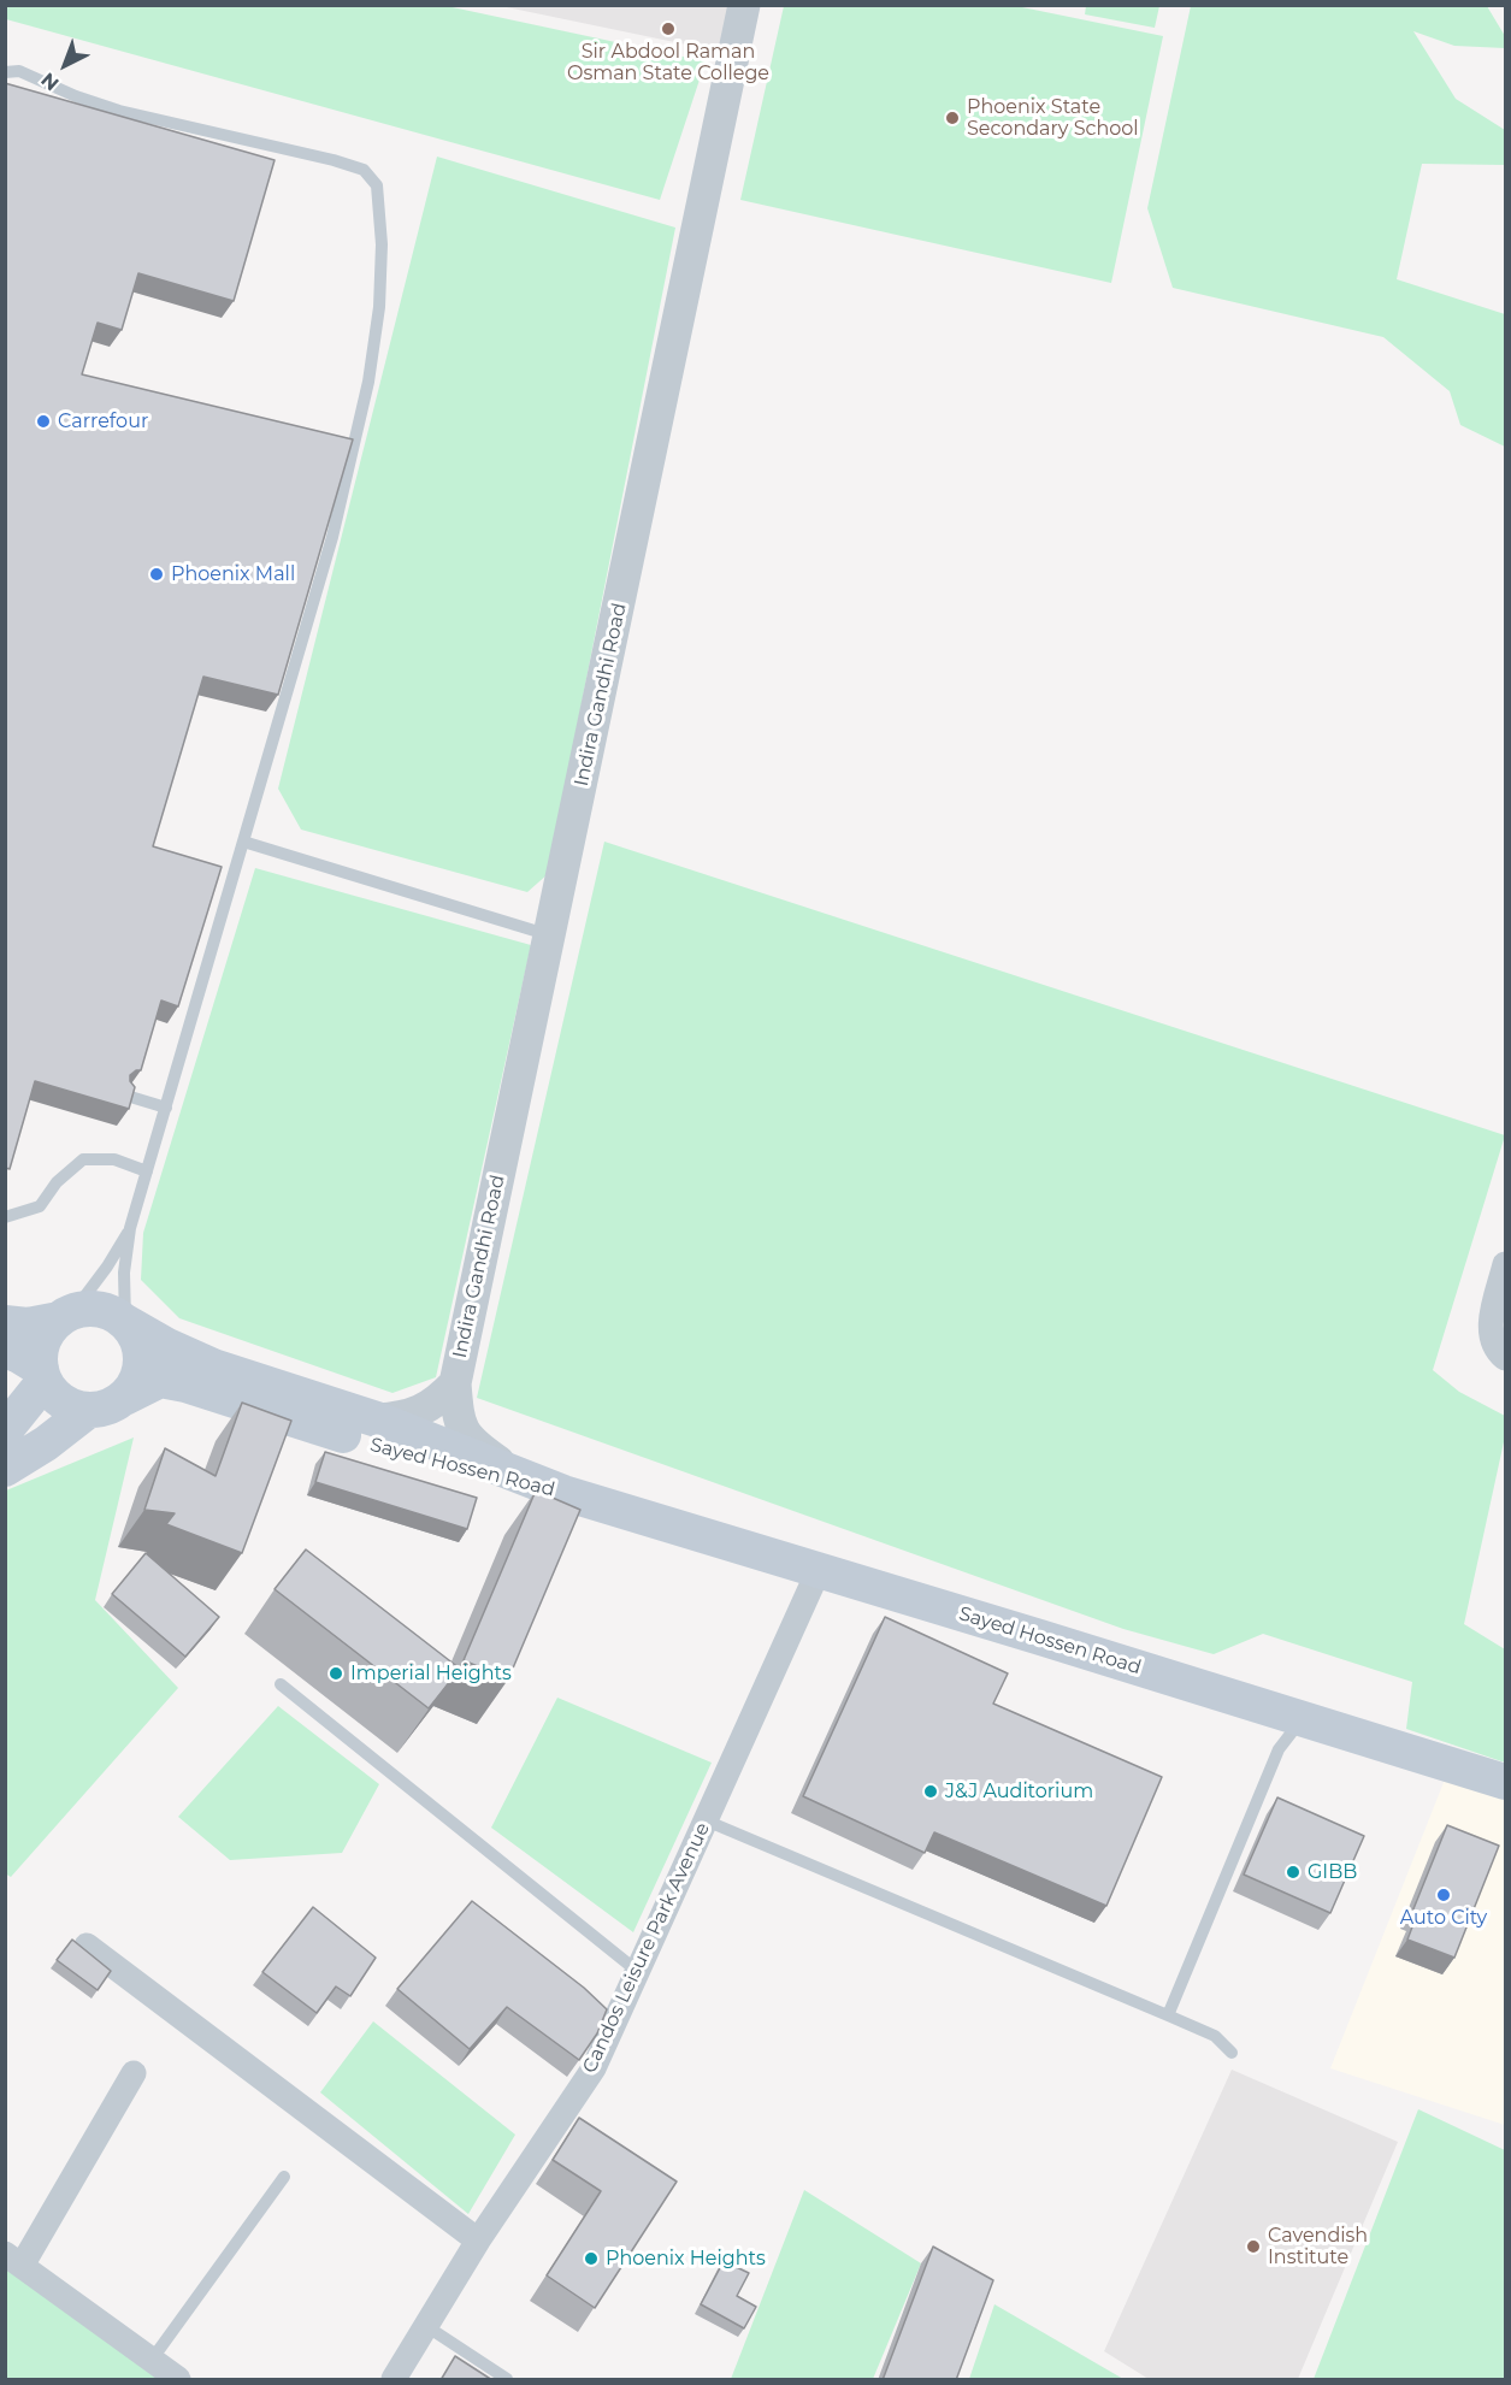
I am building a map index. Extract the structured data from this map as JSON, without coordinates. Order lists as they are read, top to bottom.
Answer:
{
  "streets": {
    "main road": ["Sayed Hossen Road"],
    "street": ["Indira Gandhi Road", "Candos Leisure Park Avenue"]
  },
  "crossings": [
    ["Indira Gandhi Road", "Sayed Hossen Road"],
    ["Sayed Hossen Road", "Candos Leisure Park Avenue"]
  ],
  "places": [
    "Sir Abdool Raman Osman State College",
    "Phoenix State Secondary School",
    "Carrefour",
    "Phoenix Mall",
    "Imperial Heights",
    "J&J Auditorium",
    "GIBB",
    "Auto City",
    "Cavendish Institute",
    "Phoenix Heights"
  ],
  "north": "bottom left"
}
